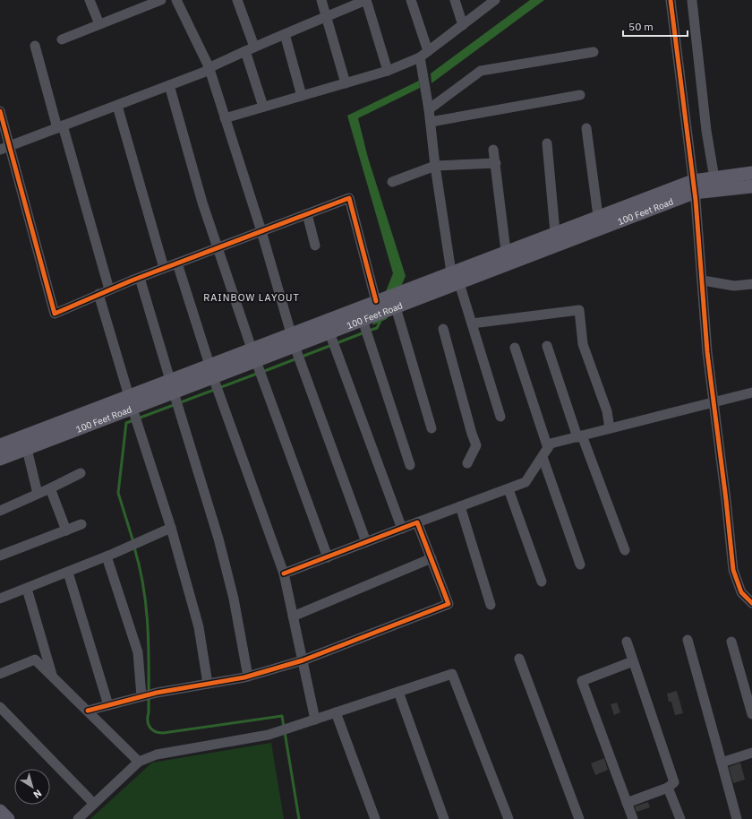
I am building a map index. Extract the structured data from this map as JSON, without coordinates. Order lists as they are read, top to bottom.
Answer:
{
  "streets": {
    "main road": ["100 Feet Road"]
  },
  "districts": ["RAINBOW LAYOUT"],
  "scale_bar": "50 m",
  "north": "bottom right"
}
